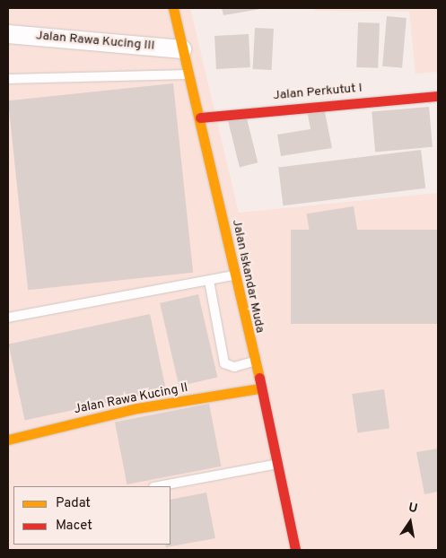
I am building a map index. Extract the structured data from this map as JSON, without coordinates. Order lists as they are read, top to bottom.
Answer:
{
  "streets": {
    "street": [
      "Jalan Rawa Kucing III",
      "Jalan Perkutut I",
      "Jalan Iskandar Muda",
      "Jalan Rawa Kucing II"
    ]
  },
  "crossings": [
    ["Jalan Rawa Kucing III", "Jalan Iskandar Muda"],
    ["Jalan Perkutut I", "Jalan Iskandar Muda"],
    ["Jalan Iskandar Muda", "Jalan Rawa Kucing II"]
  ],
  "legend": ["Padat", "Macet"],
  "north": "top"
}
